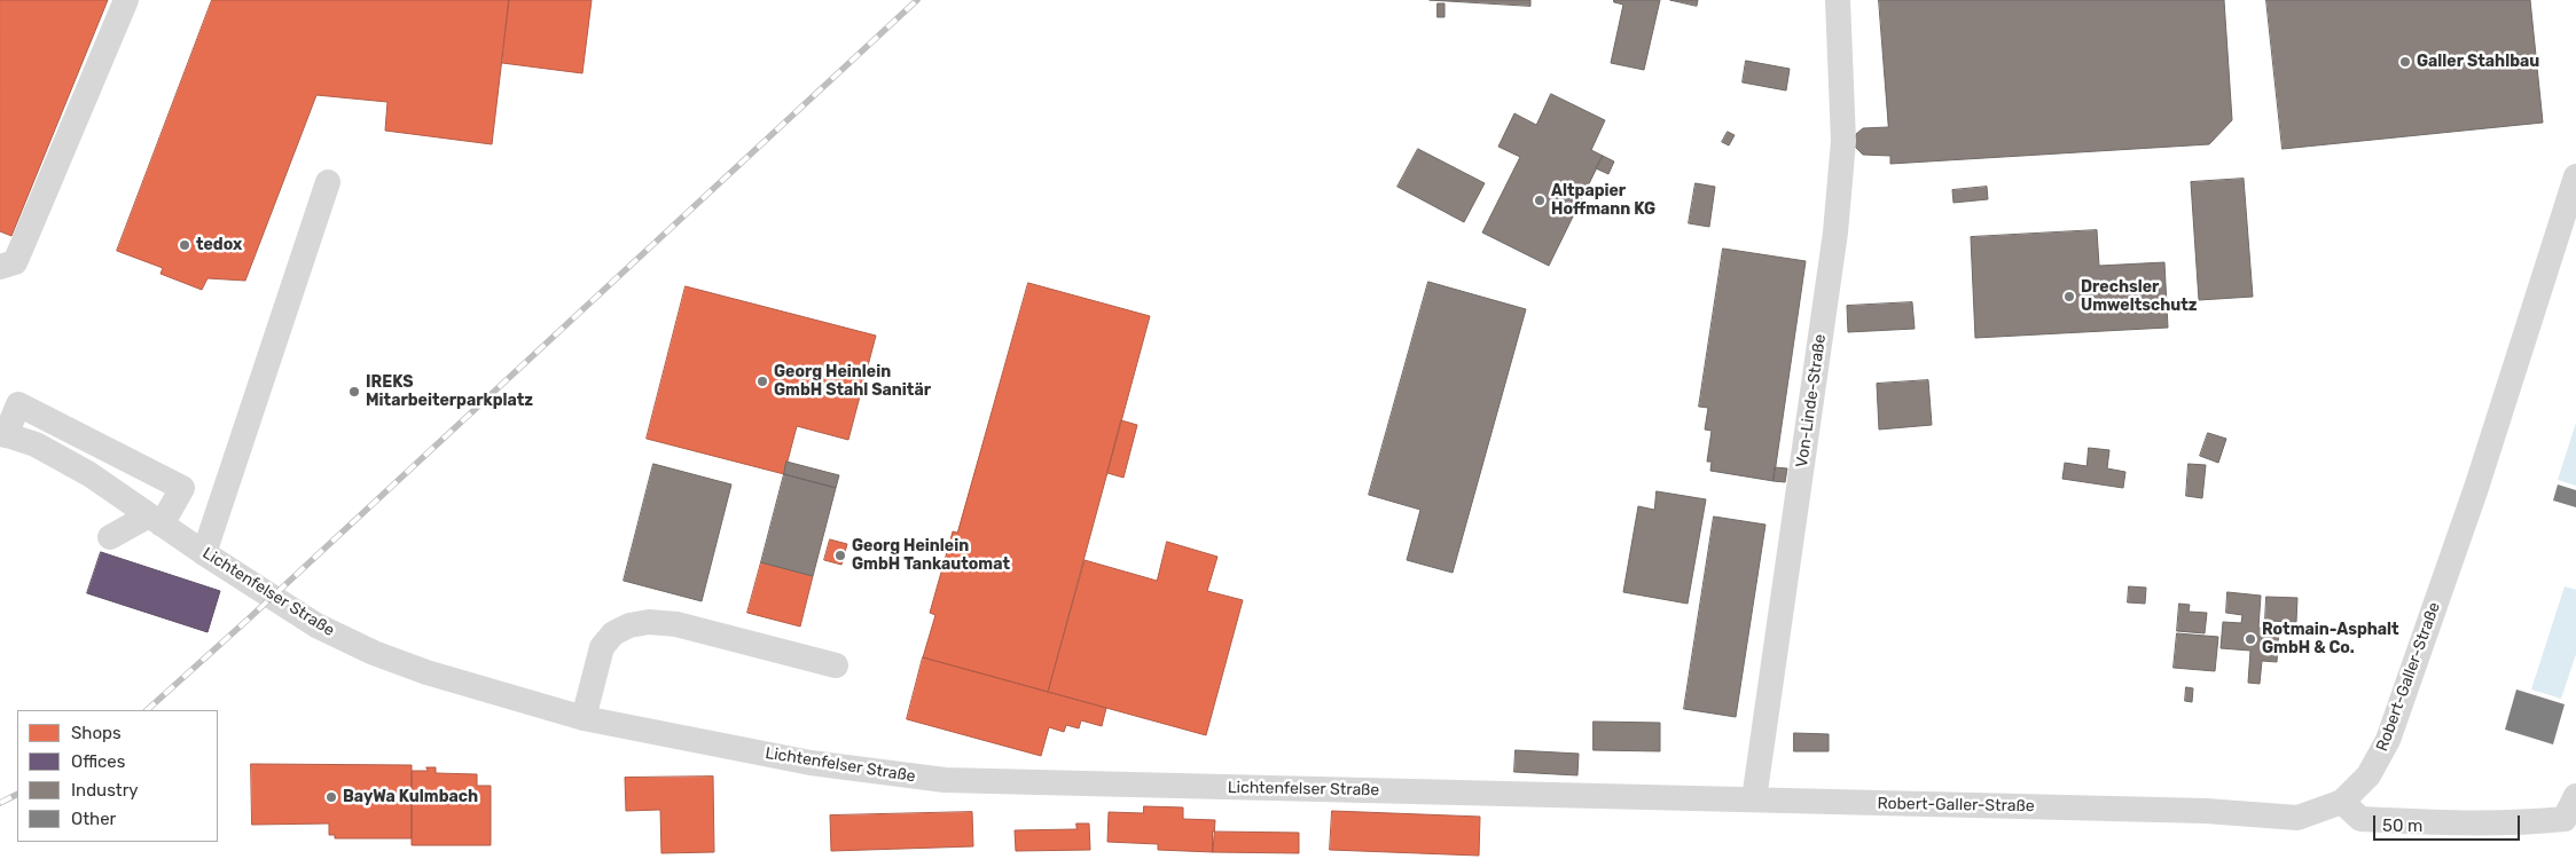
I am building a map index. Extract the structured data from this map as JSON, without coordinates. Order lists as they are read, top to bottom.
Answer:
{
  "streets": {
    "street": ["Von-Linde-Straße", "Lichtenfelser Straße", "Robert-Galler-Straße"]
  },
  "crossings": [
    ["Von-Linde-Straße", "Lichtenfelser Straße"],
    ["Von-Linde-Straße", "Robert-Galler-Straße"],
    ["Lichtenfelser Straße", "Robert-Galler-Straße"]
  ],
  "places": [
    "Galler Stahlbau",
    "Altpapier Hoffmann KG",
    "tedox",
    "Drechsler Umweltschutz",
    "Georg Heinlein GmbH Stahl Sanitär",
    "IREKS Mitarbeiterparkplatz",
    "Georg Heinlein GmbH Tankautomat",
    "Rotmain-Asphalt GmbH & Co.",
    "BayWa Kulmbach"
  ],
  "legend": [
    "Shops",
    "Offices",
    "Industry",
    "Other"
  ],
  "scale_bar": "50 m"
}
